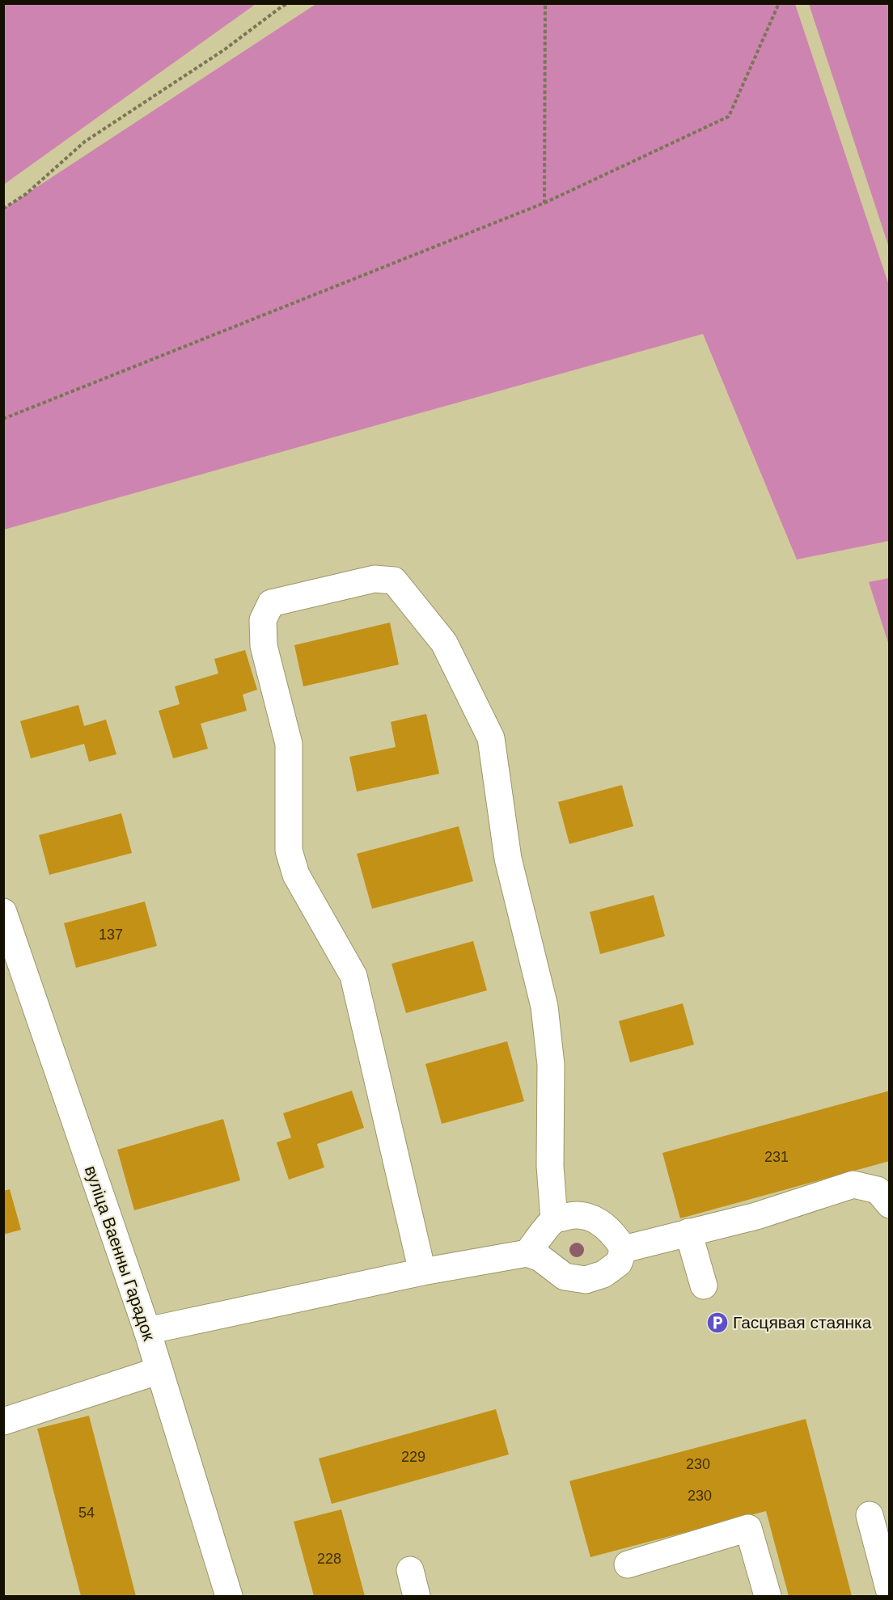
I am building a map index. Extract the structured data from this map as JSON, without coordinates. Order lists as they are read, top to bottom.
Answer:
{
  "streets": {
    "street": ["вуліца Ваенны Гарадок"]
  },
  "places": {
    "parking": ["Гасцявая стаянка"]
  },
  "house_numbers": [
    "137",
    "231",
    "229",
    "230",
    "230",
    "54",
    "228"
  ]
}
